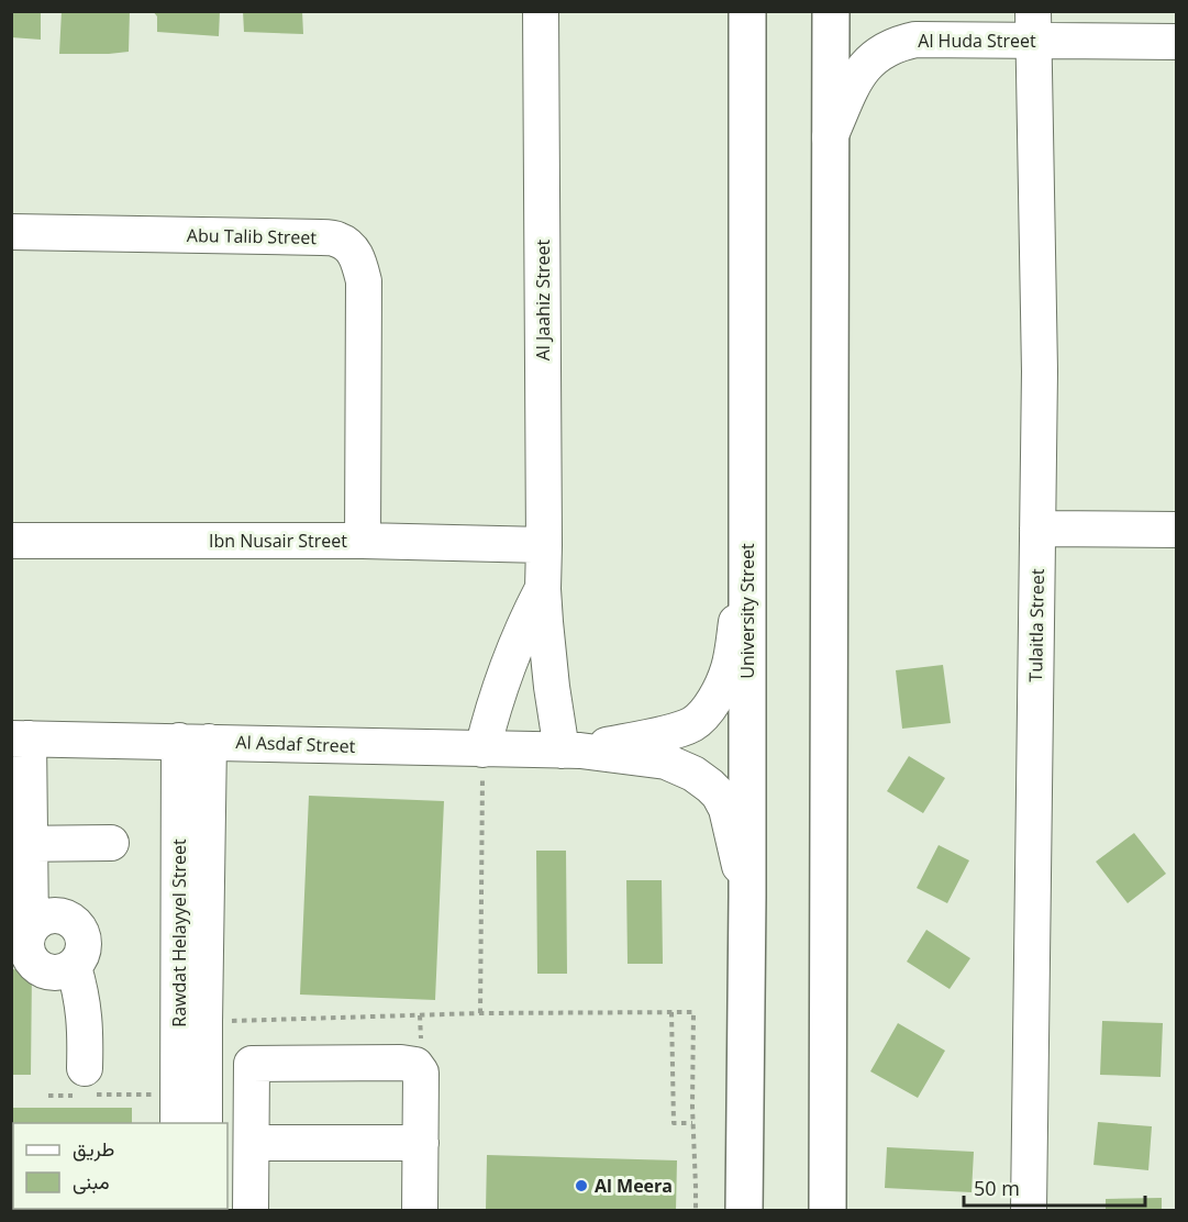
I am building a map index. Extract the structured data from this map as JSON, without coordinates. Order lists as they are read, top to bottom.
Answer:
{
  "streets": {
    "main road": ["University Street"],
    "street": [
      "Al Huda Street",
      "Abu Talib Street",
      "Al Jaahiz Street",
      "Ibn Nusair Street",
      "Tulaitla Street",
      "Al Asdaf Street",
      "Rawdat Helayyel Street"
    ]
  },
  "crossings": [
    ["Al Huda Street", "Tulaitla Street"],
    ["Abu Talib Street", "Ibn Nusair Street"],
    ["Al Jaahiz Street", "Ibn Nusair Street"],
    ["Al Jaahiz Street", "Al Asdaf Street"],
    ["University Street", "Al Asdaf Street"],
    ["Al Asdaf Street", "Rawdat Helayyel Street"]
  ],
  "places": ["Al Meera"],
  "legend": ["طريق", "مبنى"],
  "scale_bar": "50 m"
}
